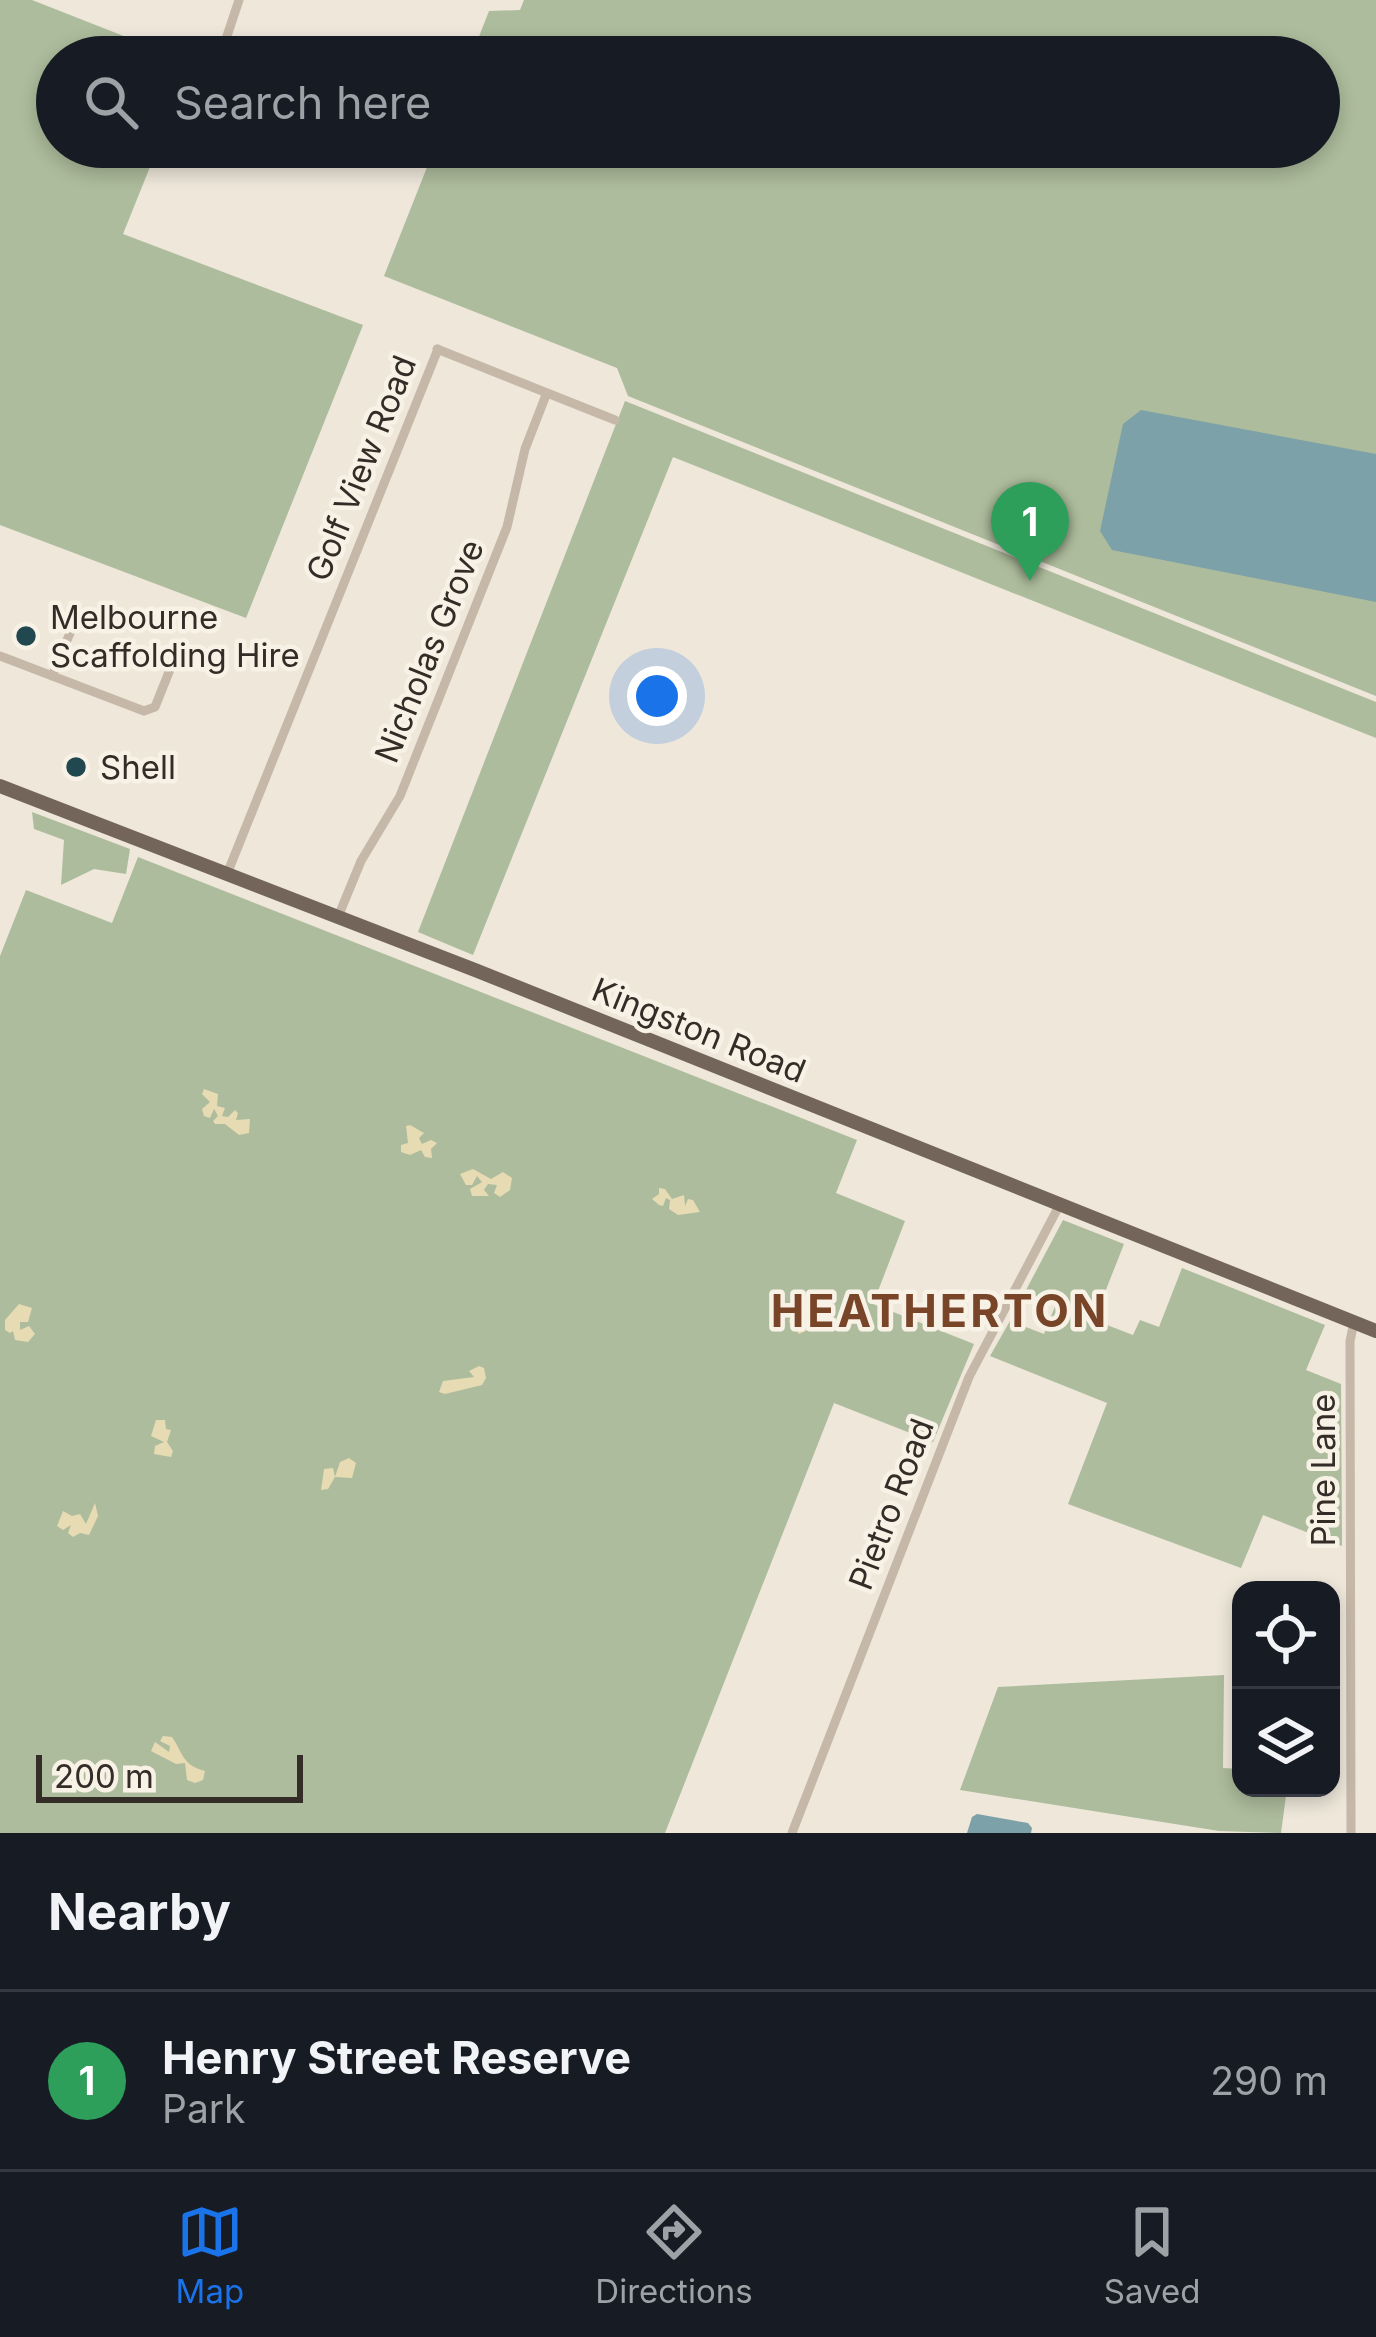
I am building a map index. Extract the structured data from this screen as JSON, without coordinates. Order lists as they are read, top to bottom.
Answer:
{
  "streets": {
    "main road": ["Kingston Road"],
    "street": [
      "Golf View Road",
      "Nicholas Grove",
      "Pine Lane",
      "Pietro Road"
    ]
  },
  "crossings": [
    ["Golf View Road", "Nicholas Grove"],
    ["Golf View Road", "Kingston Road"],
    ["Nicholas Grove", "Kingston Road"],
    ["Kingston Road", "Pine Lane"],
    ["Kingston Road", "Pietro Road"]
  ],
  "districts": ["HEATHERTON"],
  "places": ["Melbourne Scaffolding Hire", "Shell"],
  "scale_bar": "200 m",
  "page": {
    "search": "Search here",
    "pins": "1",
    "scale": "200 m",
    "heading": "Nearby",
    "list": [
      {
        "mark": "1",
        "name": "Henry Street Reserve",
        "note": "Park",
        "value": "290 m"
      }
    ],
    "nav": ["Map", "Directions", "Saved"]
  }
}
